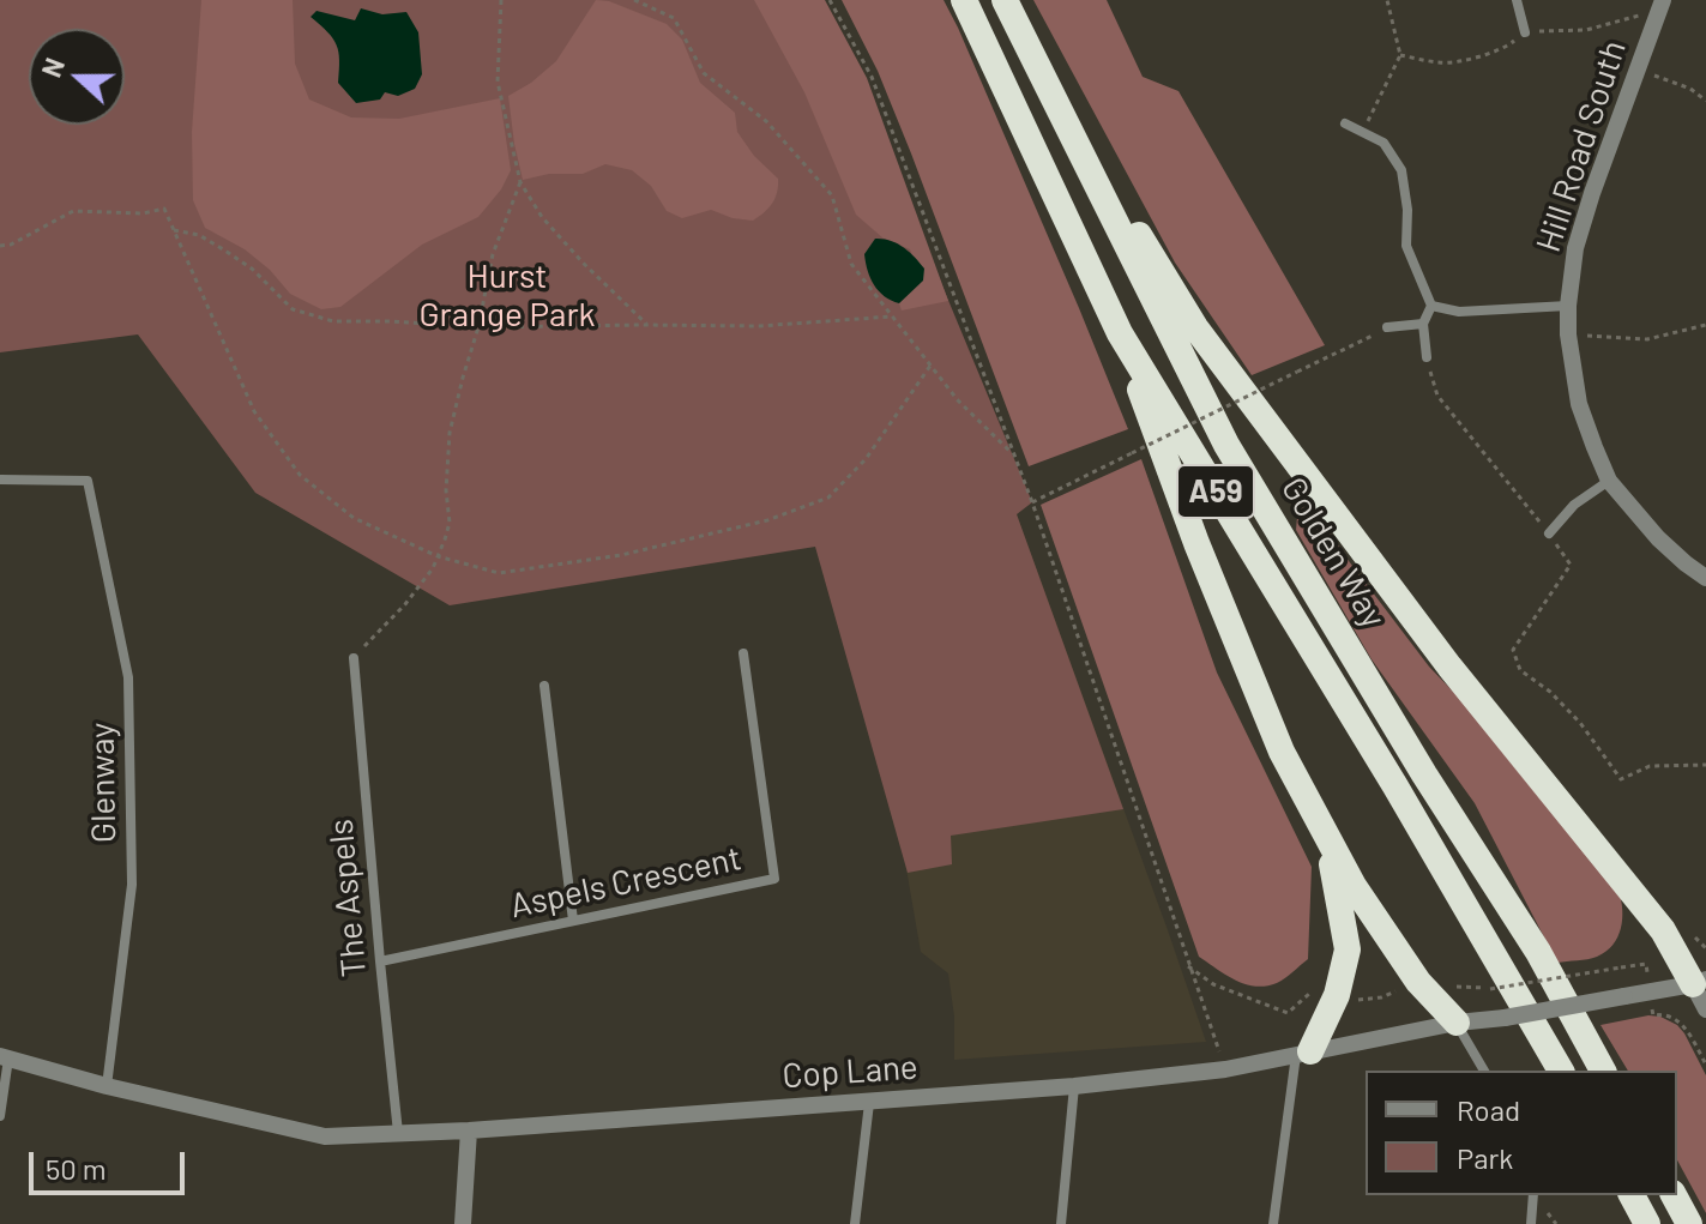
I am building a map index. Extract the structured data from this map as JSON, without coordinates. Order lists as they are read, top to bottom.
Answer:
{
  "streets": {
    "highway": ["A59", "Golden Way"],
    "street": [
      "Hill Road South",
      "Glenway",
      "Aspels Crescent",
      "The Aspels",
      "Cop Lane"
    ]
  },
  "crossings": [
    ["Glenway", "Cop Lane"],
    ["Aspels Crescent", "The Aspels"],
    ["The Aspels", "Cop Lane"]
  ],
  "parks": ["Hurst Grange Park"],
  "legend": ["Road", "Park"],
  "scale_bar": "50 m",
  "north": "left"
}
